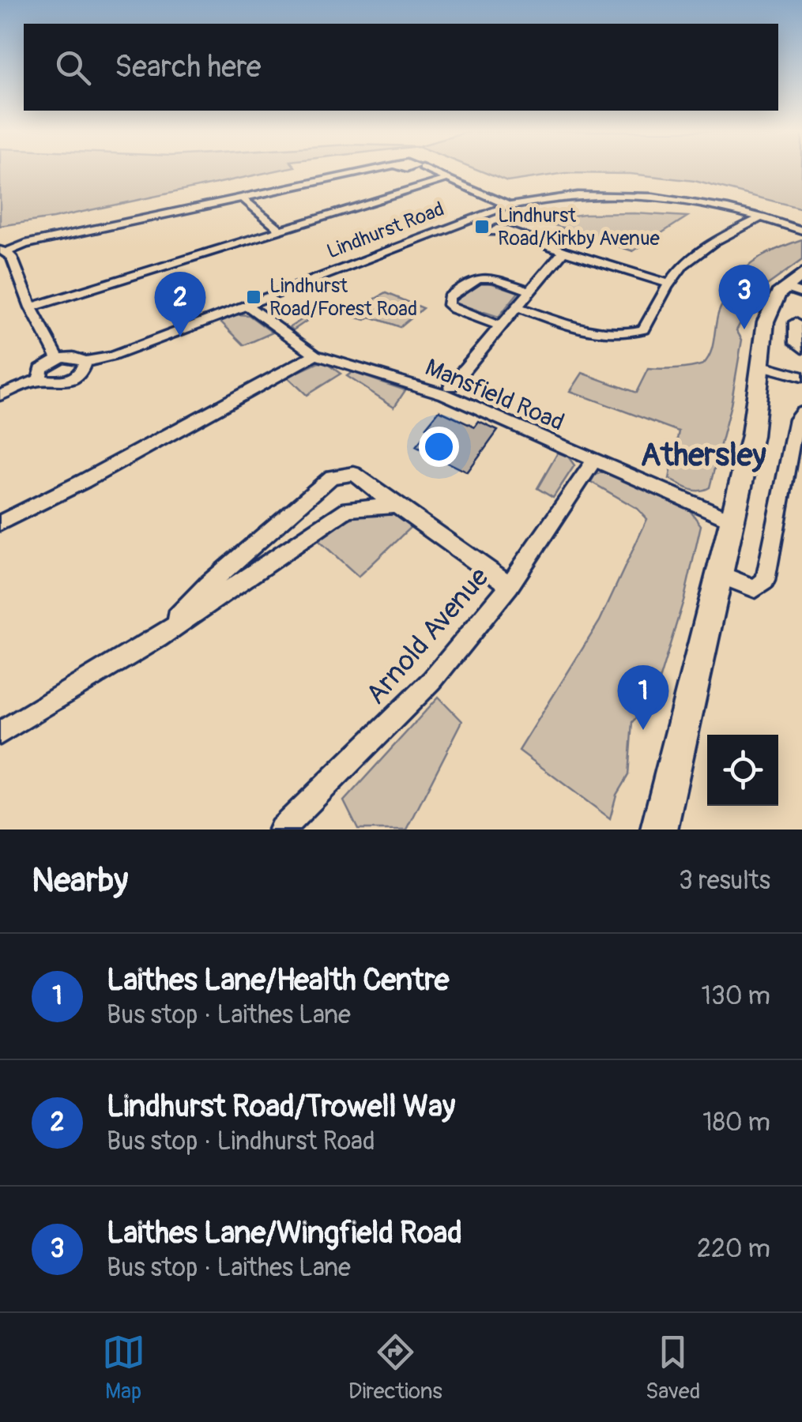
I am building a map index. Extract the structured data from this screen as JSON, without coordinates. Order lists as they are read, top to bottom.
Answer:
{
  "streets": {
    "street": ["Lindhurst Road", "Mansfield Road", "Arnold Avenue"]
  },
  "crossings": [
    ["Lindhurst Road", "Mansfield Road"],
    ["Mansfield Road", "Arnold Avenue"]
  ],
  "districts": ["Athersley"],
  "places": {
    "transit": ["Lindhurst Road/Kirkby Avenue", "Lindhurst Road/Forest Road"]
  },
  "page": {
    "search": "Search here",
    "pins": ["3", "2", "1"],
    "heading": ["Nearby", "3 results"],
    "list": [
      {
        "mark": "1",
        "name": "Laithes Lane/Health Centre",
        "note": "Bus stop · Laithes Lane",
        "value": "130 m"
      },
      {
        "mark": "2",
        "name": "Lindhurst Road/Trowell Way",
        "note": "Bus stop · Lindhurst Road",
        "value": "180 m"
      },
      {
        "mark": "3",
        "name": "Laithes Lane/Wingfield Road",
        "note": "Bus stop · Laithes Lane",
        "value": "220 m"
      }
    ],
    "nav": ["Map", "Directions", "Saved"]
  }
}
